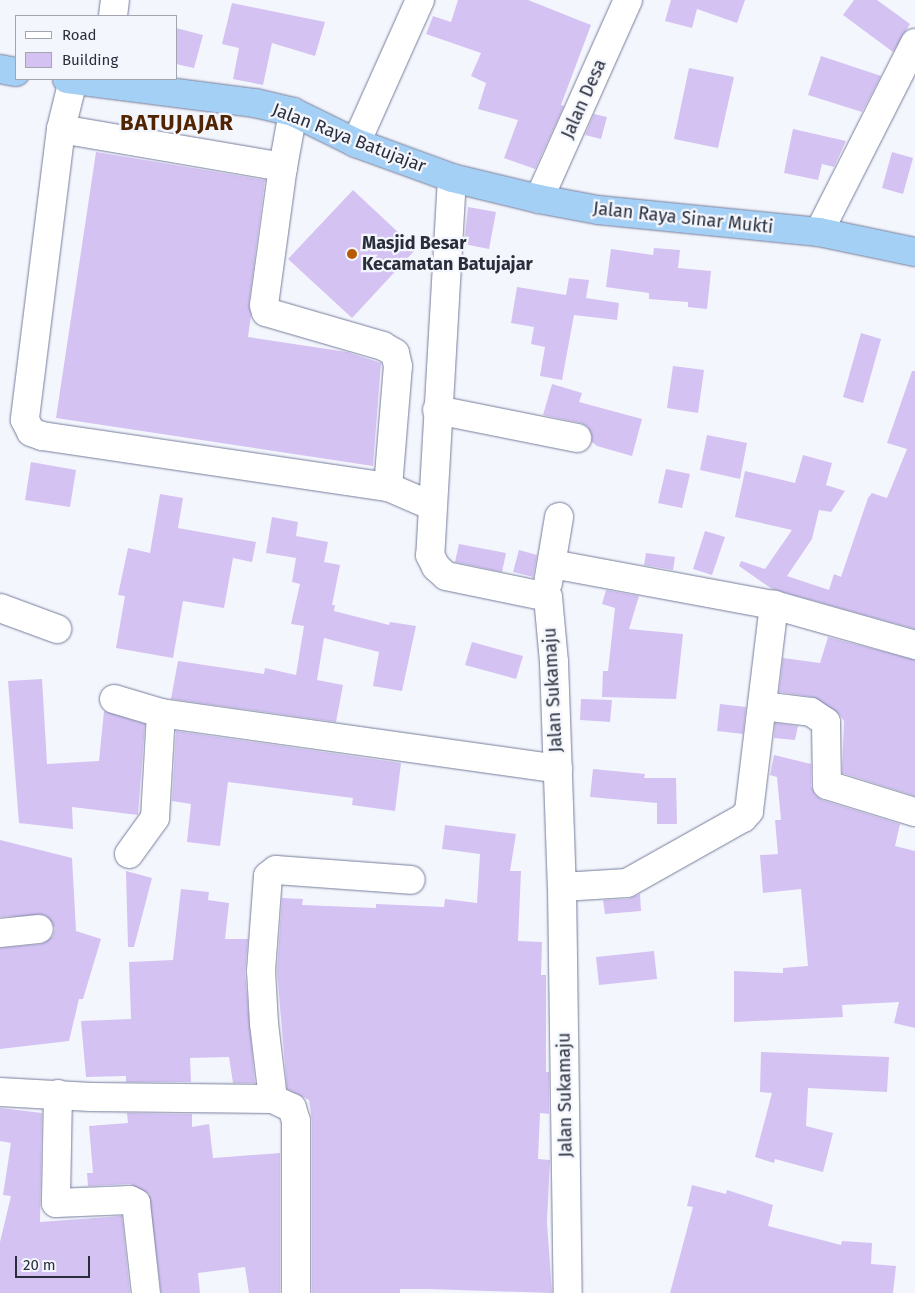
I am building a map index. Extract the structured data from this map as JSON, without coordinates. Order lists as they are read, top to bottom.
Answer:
{
  "streets": {
    "highway": ["Jalan Raya Batujajar", "Jalan Raya Sinar Mukti"],
    "street": ["Jalan Desa", "Jalan Sukamaju"]
  },
  "crossings": [
    ["Jalan Desa", "Jalan Raya Sinar Mukti"],
    ["Jalan Raya Batujajar", "Jalan Raya Sinar Mukti"]
  ],
  "districts": ["BATUJAJAR"],
  "places": ["Masjid Besar Kecamatan Batujajar"],
  "legend": ["Road", "Building"],
  "scale_bar": "20 m"
}
